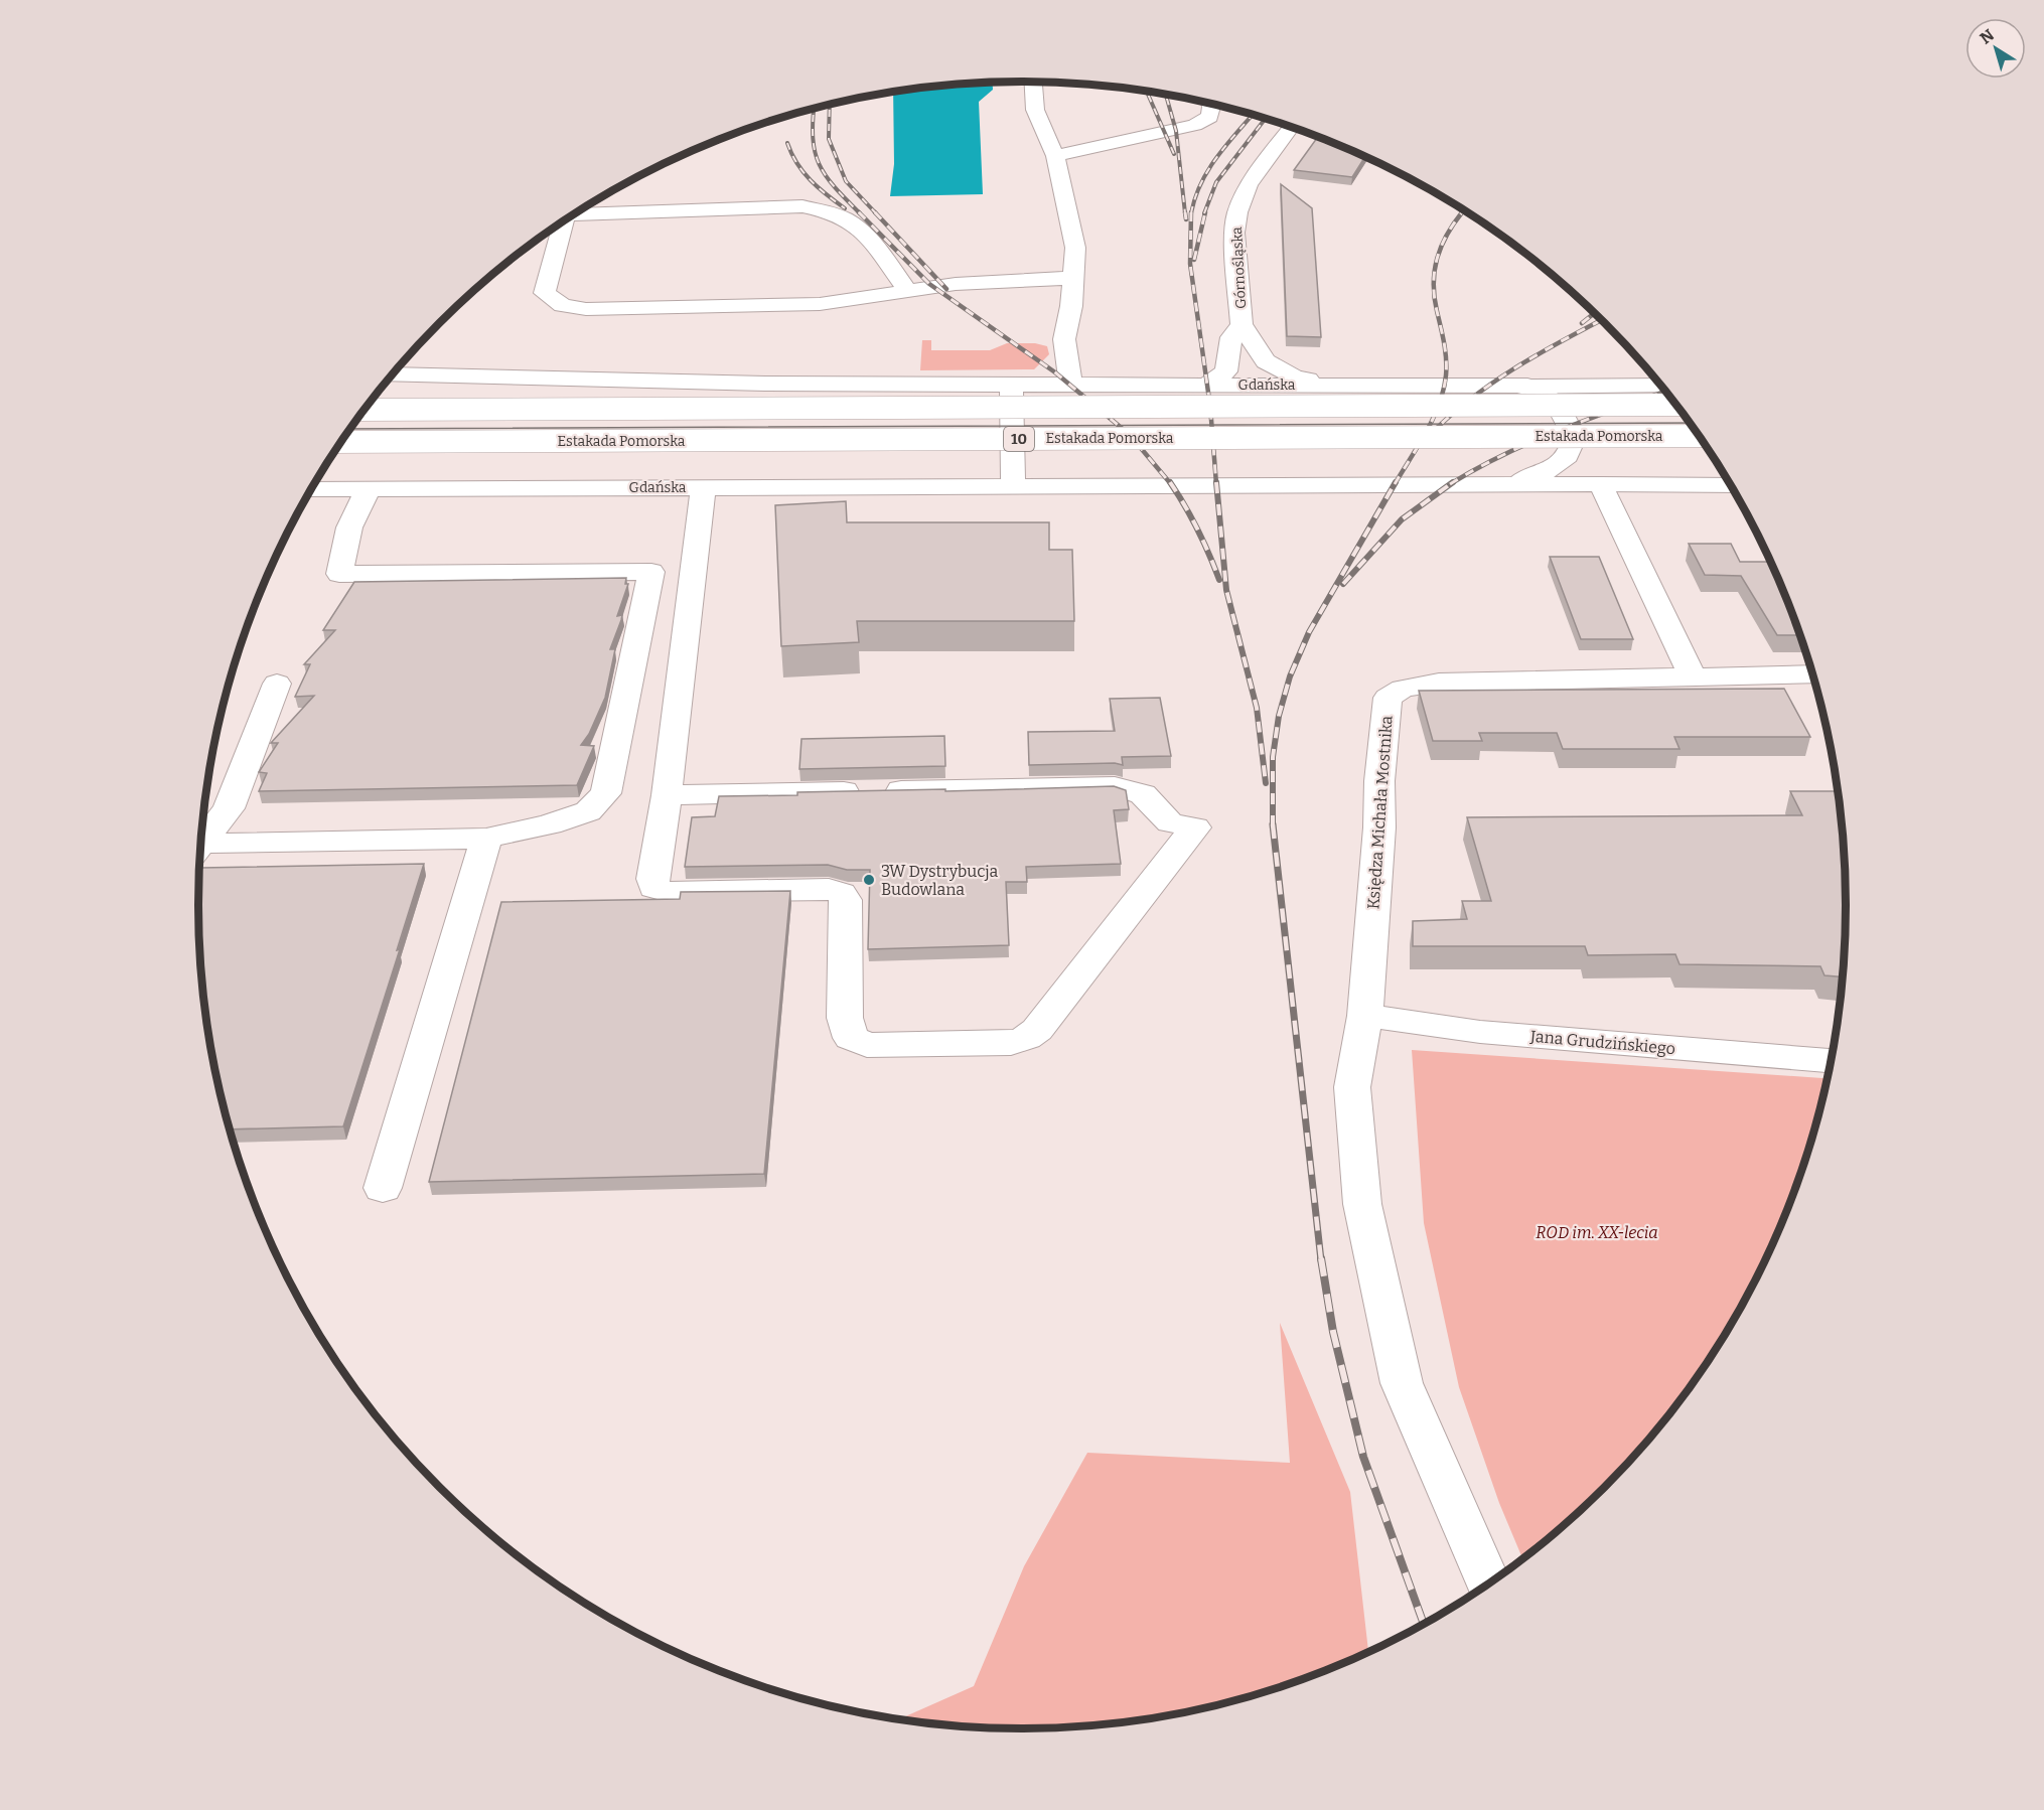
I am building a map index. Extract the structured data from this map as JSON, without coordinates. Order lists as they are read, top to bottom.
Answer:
{
  "streets": {
    "main road": [
      "Górnośląska",
      "Gdańska",
      "Estakada Pomorska",
      "10",
      "Księdza Michała Mostnika",
      "Jana Grudzińskiego"
    ]
  },
  "crossings": [
    ["Górnośląska", "Gdańska"],
    ["Księdza Michała Mostnika", "Jana Grudzińskiego"]
  ],
  "parks": ["ROD im. XX-lecia"],
  "places": ["3W Dystrybucja Budowlana"],
  "north": "top left"
}
